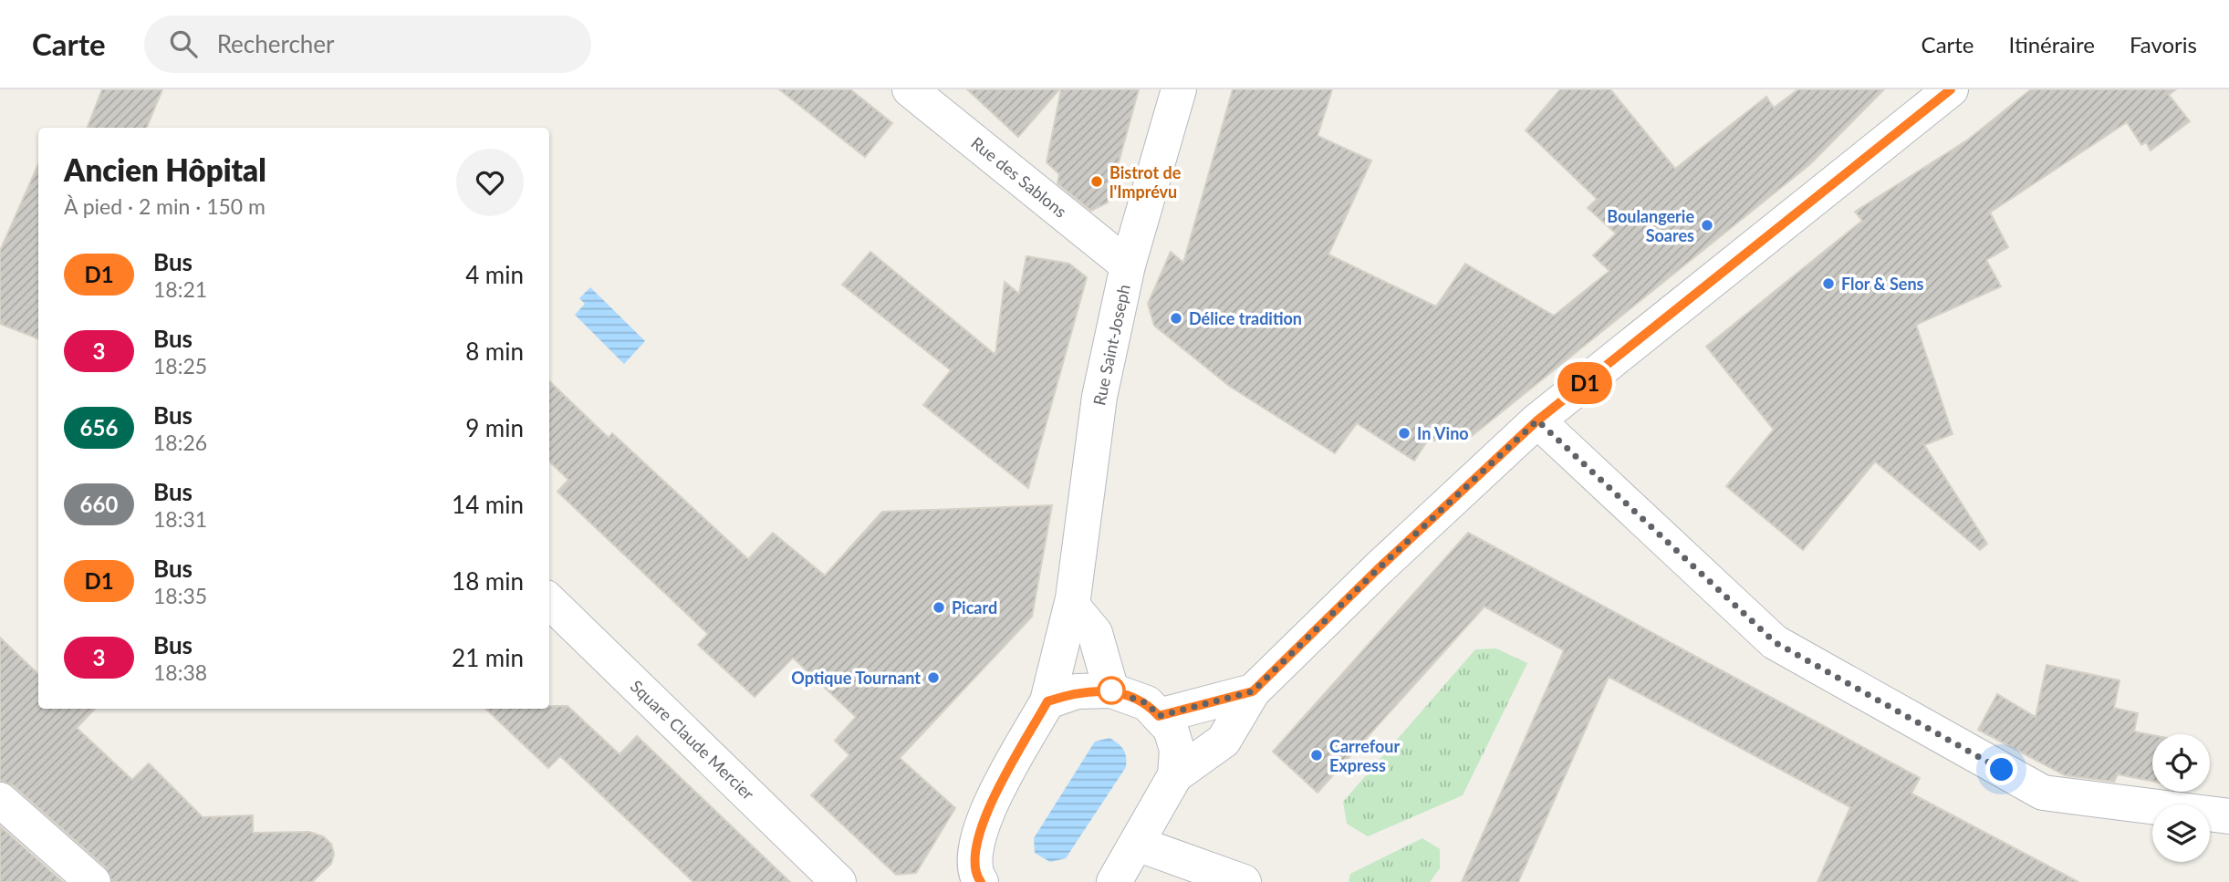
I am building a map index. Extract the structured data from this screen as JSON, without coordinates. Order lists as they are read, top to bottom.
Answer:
{
  "streets": {
    "street": ["Rue des Sablons", "Rue Saint-Joseph", "Square Claude Mercier"]
  },
  "crossings": [
    ["Rue des Sablons", "Rue Saint-Joseph"]
  ],
  "places": [
    "Bistrot de l'Imprévu",
    "Boulangerie Soares",
    "Flor & Sens",
    "Délice tradition",
    "In Vino",
    "Picard",
    "Optique Tournant",
    "Carrefour Express"
  ],
  "lines": ["bus line D1"],
  "page": {
    "header": "Carte",
    "search": "Rechercher",
    "nav": ["Carte", "Itinéraire", "Favoris"],
    "on_map": "D1",
    "heading": ["Ancien Hôpital", "À pied · 2 min · 150 m"],
    "list": [
      {
        "mark": "D1",
        "name": "Bus",
        "note": "18:21",
        "value": "4 min"
      },
      {
        "mark": "3",
        "name": "Bus",
        "note": "18:25",
        "value": "8 min"
      },
      {
        "mark": "656",
        "name": "Bus",
        "note": "18:26",
        "value": "9 min"
      },
      {
        "mark": "660",
        "name": "Bus",
        "note": "18:31",
        "value": "14 min"
      },
      {
        "mark": "D1",
        "name": "Bus",
        "note": "18:35",
        "value": "18 min"
      },
      {
        "mark": "3",
        "name": "Bus",
        "note": "18:38",
        "value": "21 min"
      }
    ]
  }
}
